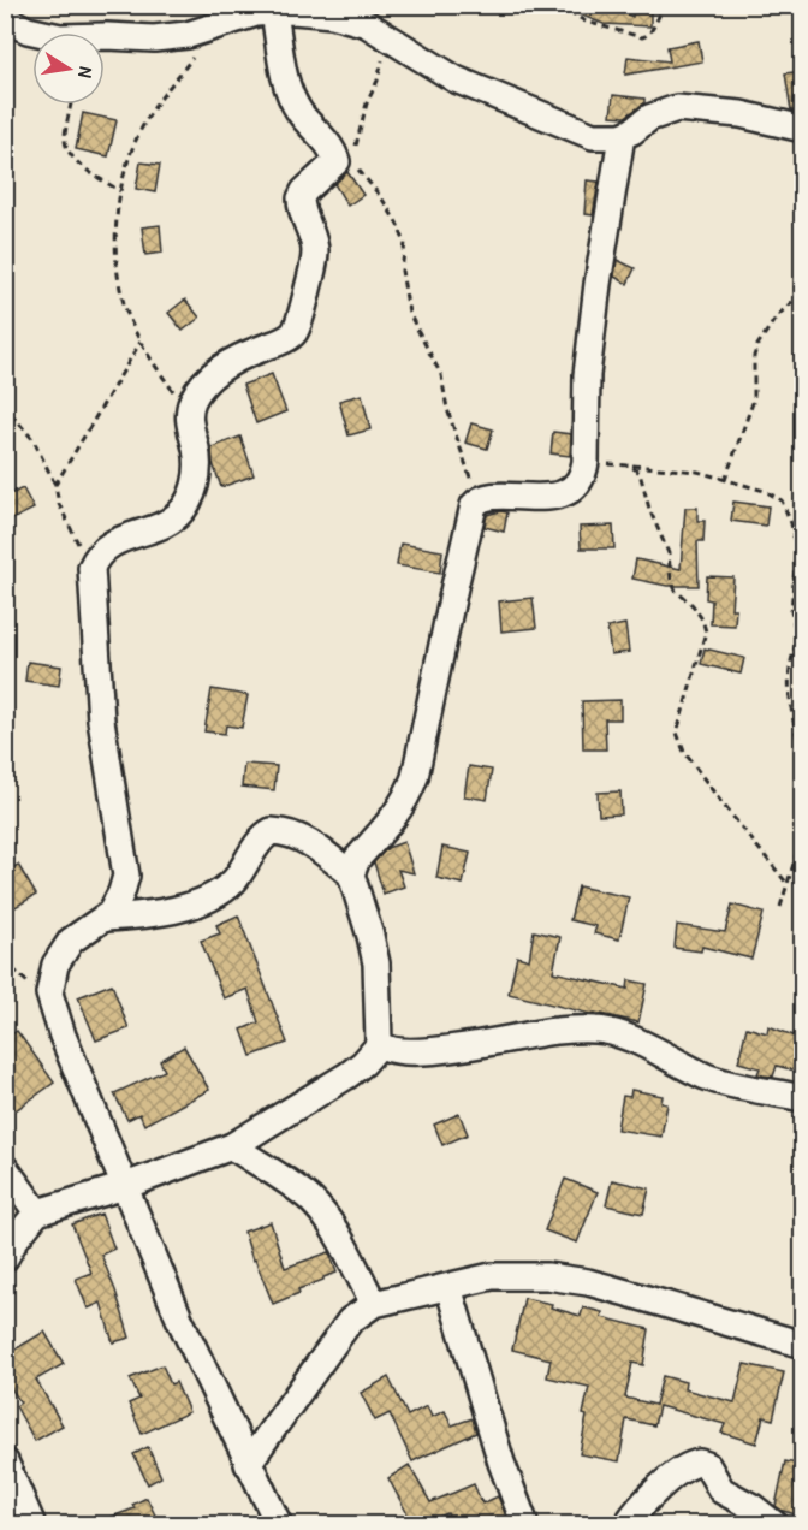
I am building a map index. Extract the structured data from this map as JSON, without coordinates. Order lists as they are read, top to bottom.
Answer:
{
  "north": "right"
}
